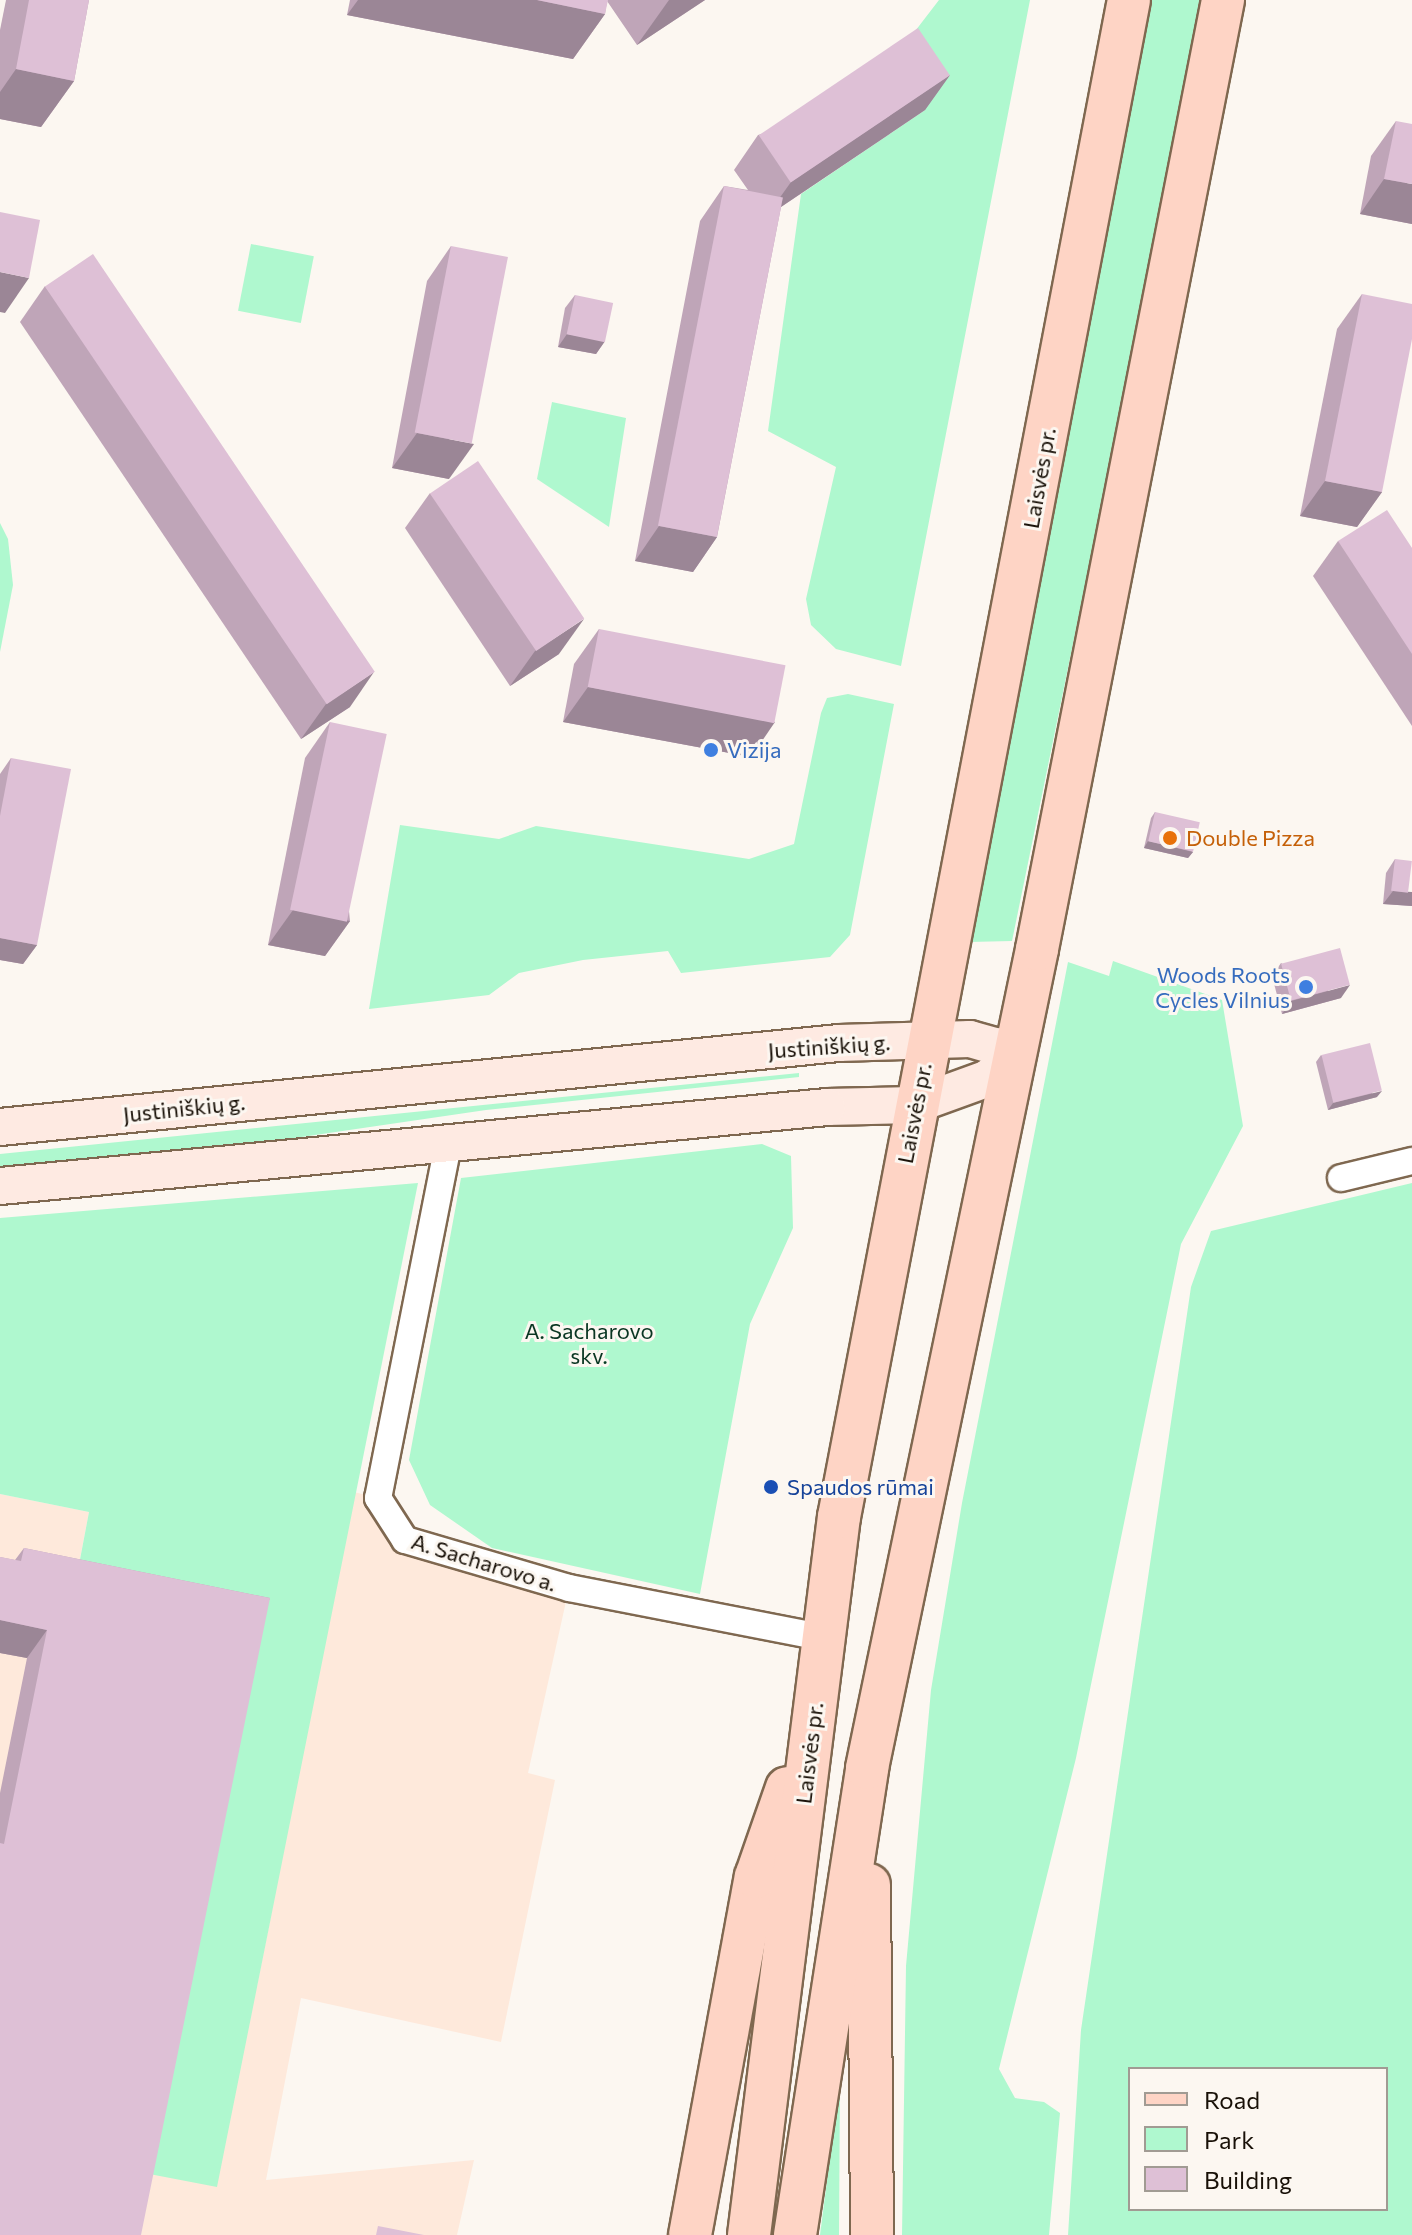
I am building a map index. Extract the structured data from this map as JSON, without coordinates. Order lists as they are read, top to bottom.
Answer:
{
  "streets": {
    "main road": ["Laisvės pr.", "Justiniškių g."],
    "street": ["A. Sacharovo a."]
  },
  "crossings": [
    ["Laisvės pr.", "Justiniškių g."],
    ["Laisvės pr.", "A. Sacharovo a."]
  ],
  "parks": ["A. Sacharovo skv."],
  "places": [
    "Vizija",
    "Double Pizza",
    "Woods Roots Cycles Vilnius",
    "Spaudos rūmai"
  ],
  "legend": ["Road", "Park", "Building"]
}
